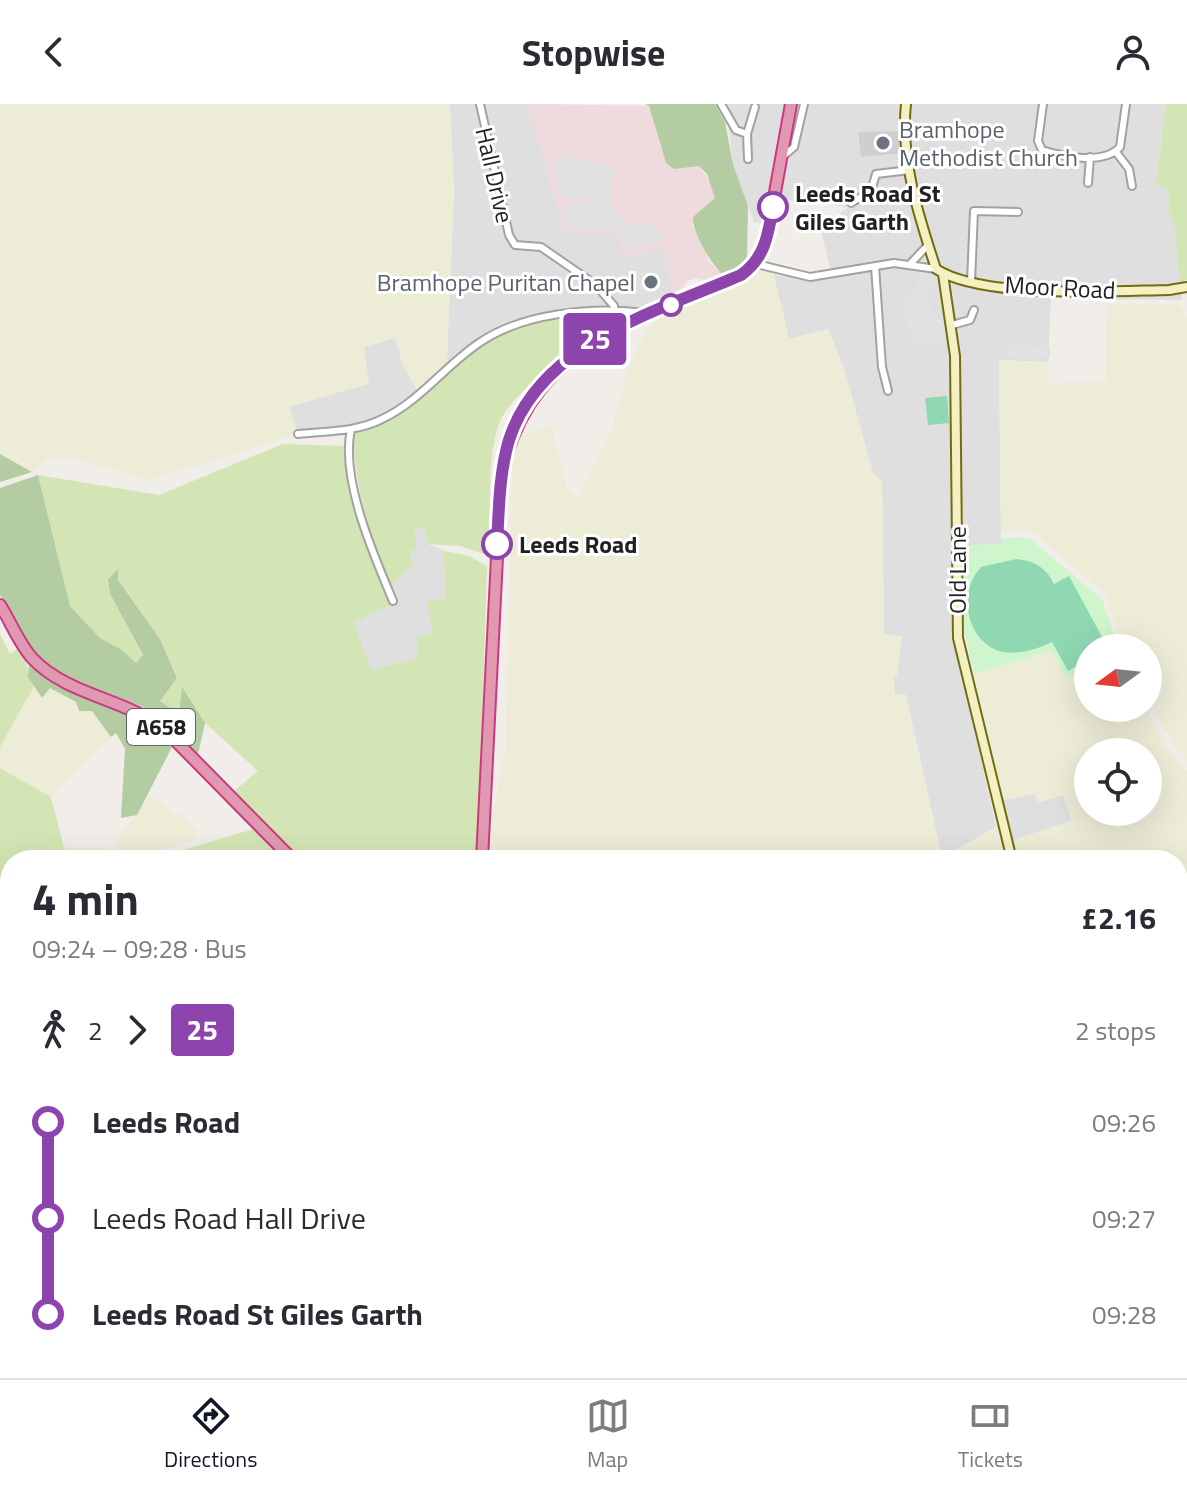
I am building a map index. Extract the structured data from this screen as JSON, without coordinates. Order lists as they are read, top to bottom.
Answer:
{
  "streets": {
    "highway": ["A658"],
    "street": ["Hall Drive", "Moor Road", "Old Lane"]
  },
  "crossings": [
    ["Moor Road", "Old Lane"]
  ],
  "places": [
    "Bramhope Methodist Church",
    "Leeds Road St Giles Garth",
    "Bramhope Puritan Chapel",
    "Leeds Road"
  ],
  "lines": ["bus line 25"],
  "north": "left",
  "page": {
    "header": "Stopwise",
    "on_map": "25",
    "heading": ["4 min", "09:24 – 09:28 · Bus", "£2.16"],
    "legs": ["2", "25", "2 stops"],
    "list": [
      {
        "name": "Leeds Road",
        "value": "09:26"
      },
      {
        "name": "Leeds Road Hall Drive",
        "value": "09:27"
      },
      {
        "name": "Leeds Road St Giles Garth",
        "value": "09:28"
      }
    ],
    "tabs": ["Directions", "Map", "Tickets"]
  }
}
